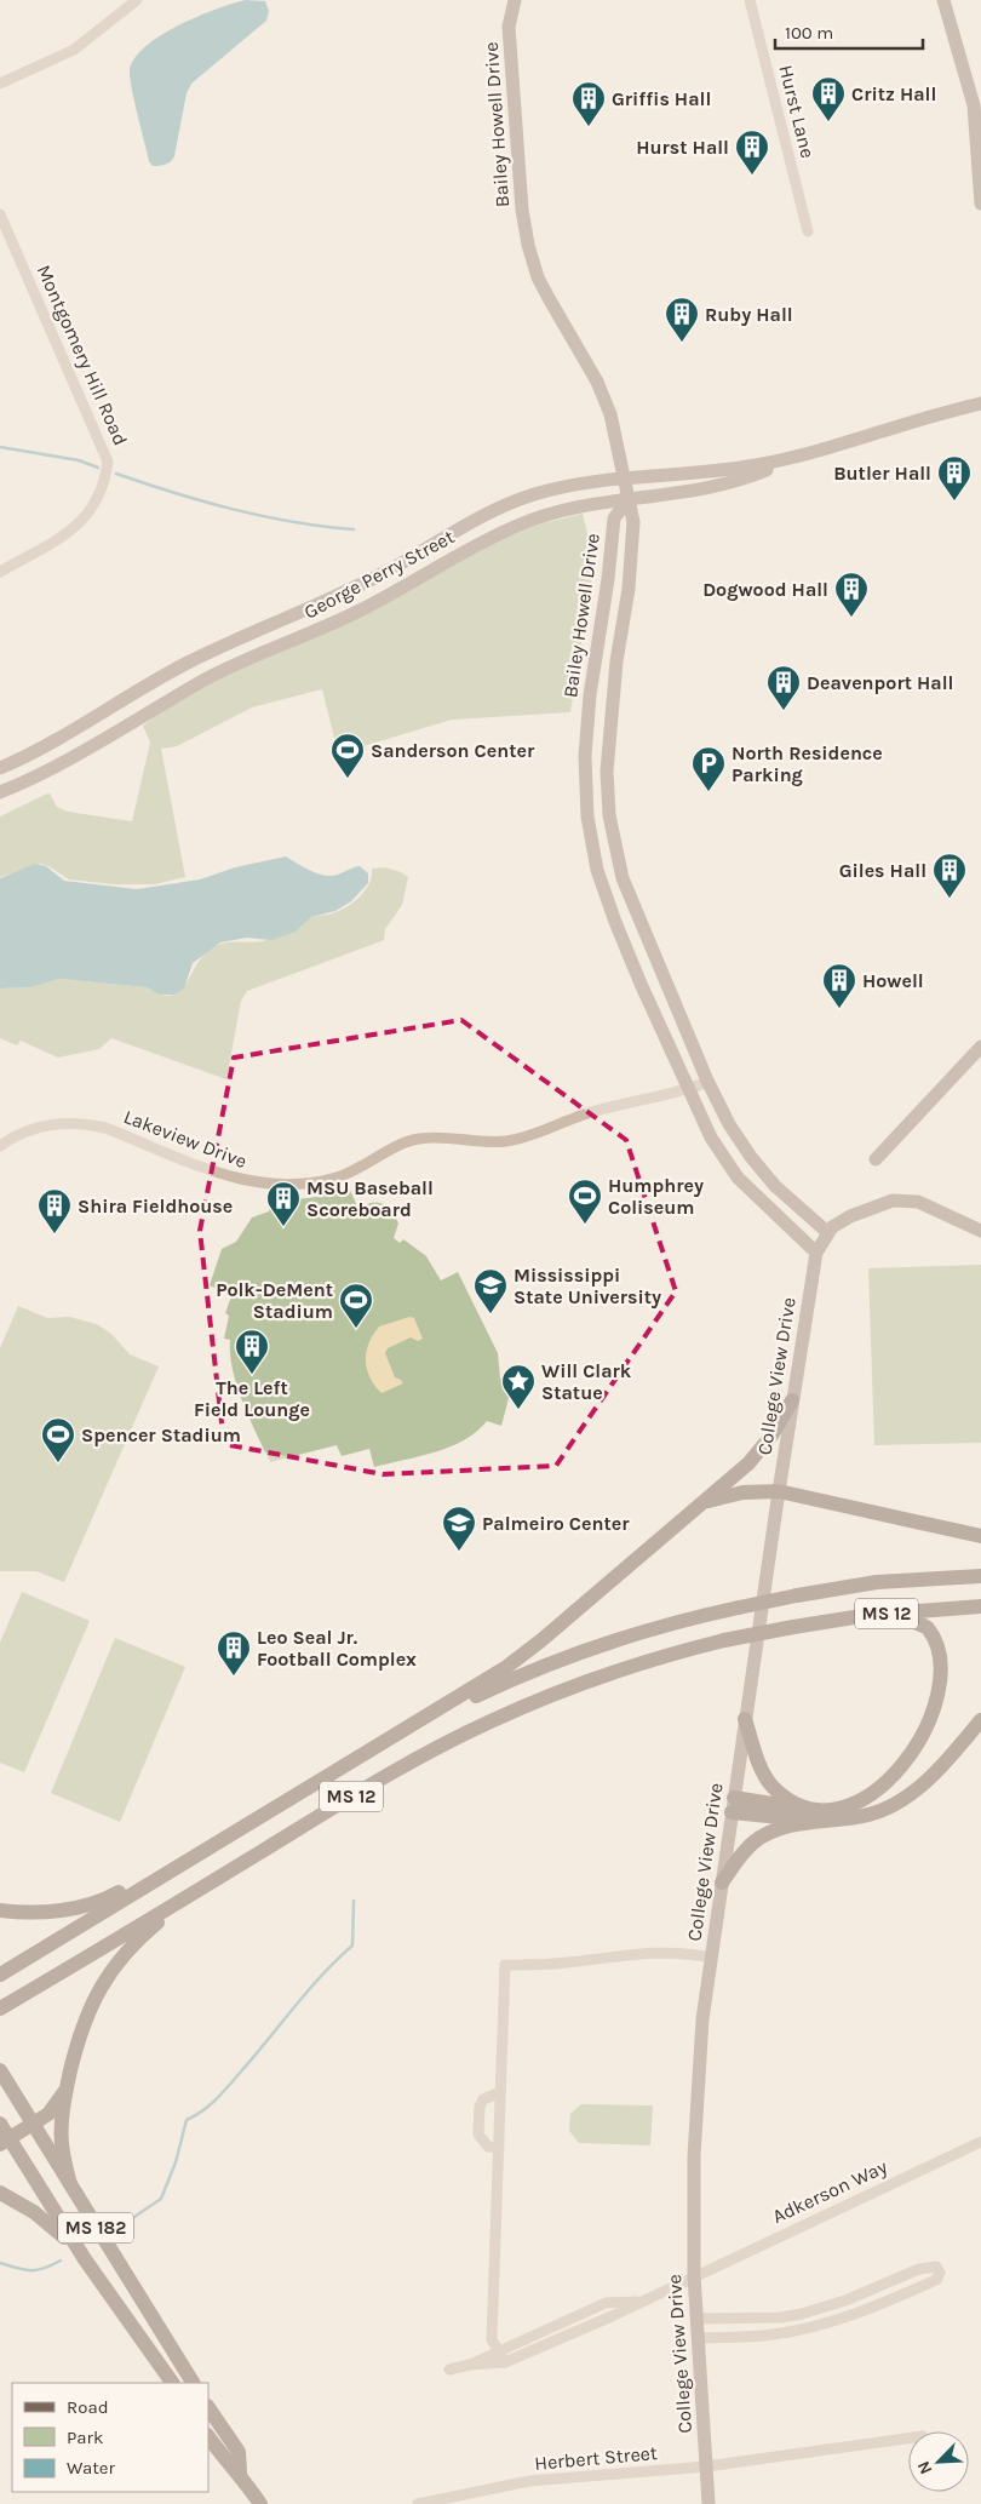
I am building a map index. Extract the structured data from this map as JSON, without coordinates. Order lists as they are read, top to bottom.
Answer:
{
  "streets": {
    "main road": ["MS 12", "MS 182"],
    "street": [
      "Hurst Lane",
      "Bailey Howell Drive",
      "Montgomery Hill Road",
      "George Perry Street",
      "Lakeview Drive",
      "College View Drive",
      "Adkerson Way",
      "Herbert Street"
    ]
  },
  "crossings": [
    ["Bailey Howell Drive", "George Perry Street"],
    ["Bailey Howell Drive", "Lakeview Drive"],
    ["Bailey Howell Drive", "College View Drive"],
    ["College View Drive", "Adkerson Way"],
    ["College View Drive", "Herbert Street"]
  ],
  "places": {
    "building": [
      "Critz Hall",
      "Griffis Hall",
      "Hurst Hall",
      "Ruby Hall",
      "Butler Hall",
      "Dogwood Hall",
      "Deavenport Hall",
      "Giles Hall",
      "Howell",
      "MSU Baseball Scoreboard",
      "Shira Fieldhouse",
      "The Left Field Lounge",
      "Leo Seal Jr. Football Complex"
    ],
    "sports": [
      "Sanderson Center",
      "Humphrey Coliseum",
      "Polk-DeMent Stadium",
      "Spencer Stadium"
    ],
    "parking": ["North Residence Parking"],
    "school or university": ["Mississippi State University", "Palmeiro Center"],
    "place": ["Will Clark Statue"]
  },
  "legend": ["Road", "Park", "Water"],
  "scale_bar": "100 m",
  "north": "bottom left"
}
